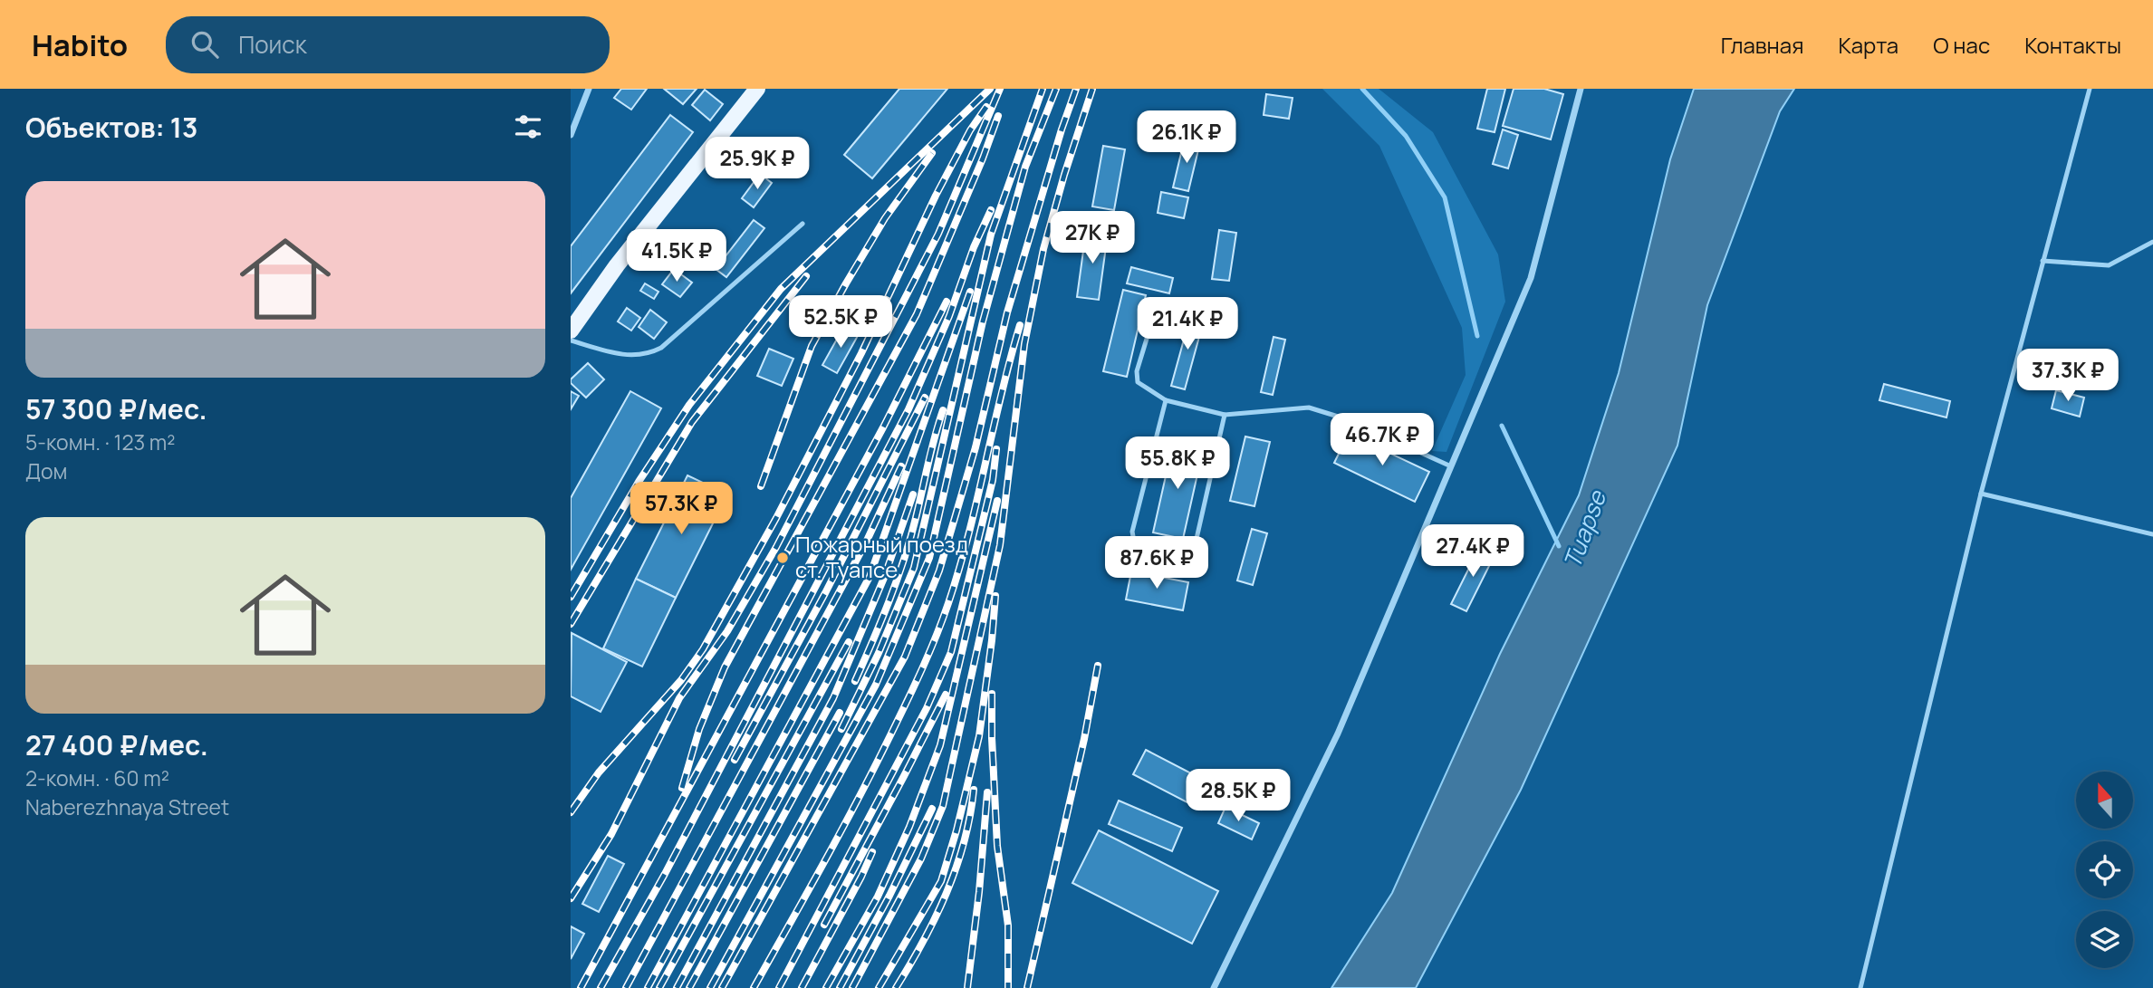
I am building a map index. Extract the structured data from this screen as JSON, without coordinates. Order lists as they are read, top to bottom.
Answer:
{
  "water": ["Tuapse"],
  "places": ["Пожарный поезд ст. Туапсе"],
  "north": "top",
  "page": {
    "header": "Habito",
    "search": "Поиск",
    "nav": [
      "Главная",
      "Карта",
      "О нас",
      "Контакты"
    ],
    "heading": "Объектов: 13",
    "price": [
      "26.1K ₽",
      "25.9K ₽",
      "27K ₽",
      "41.5K ₽",
      "52.5K ₽",
      "21.4K ₽",
      "37.3K ₽",
      "46.7K ₽",
      "55.8K ₽",
      "57.3K ₽",
      "27.4K ₽",
      "87.6K ₽",
      "28.5K ₽"
    ],
    "list": [
      {
        "name": "57 300 ₽/мес.",
        "note": "5-комн. · 123 m² · Дом"
      },
      {
        "name": "27 400 ₽/мес.",
        "note": "2-комн. · 60 m² · Naberezhnaya Street"
      }
    ]
  }
}
